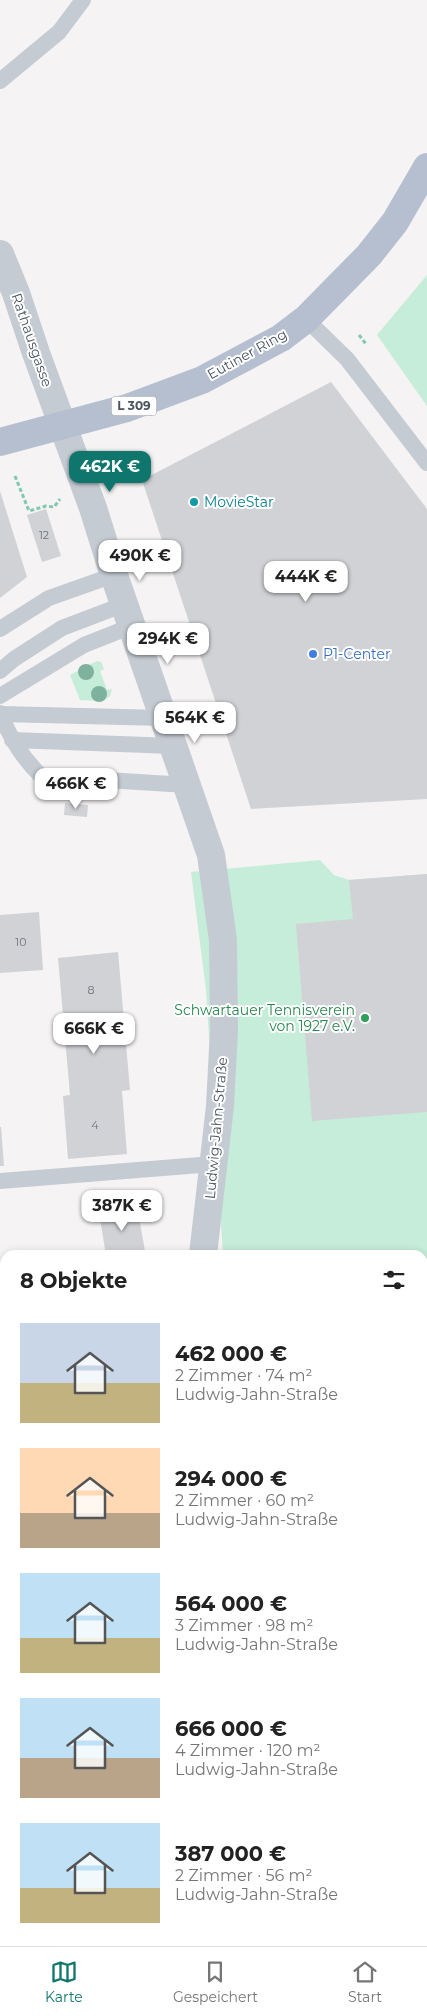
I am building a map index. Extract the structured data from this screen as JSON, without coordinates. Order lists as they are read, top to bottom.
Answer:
{
  "streets": {
    "main road": ["Eutiner Ring", "L 309"],
    "street": ["Rathausgasse", "Ludwig-Jahn-Straße"]
  },
  "crossings": [
    ["Rathausgasse", "Eutiner Ring"],
    ["Rathausgasse", "Ludwig-Jahn-Straße"],
    ["Eutiner Ring", "Ludwig-Jahn-Straße"]
  ],
  "places": ["MovieStar", "P1-Center", "Schwartauer Tennisverein von 1927 e.V."],
  "house_numbers": [
    "12",
    "10",
    "8",
    "4"
  ],
  "page": {
    "price": [
      "462K €",
      "490K €",
      "444K €",
      "294K €",
      "564K €",
      "466K €",
      "666K €",
      "387K €"
    ],
    "heading": "8 Objekte",
    "list": [
      {
        "name": "462 000 €",
        "note": "2 Zimmer · 74 m² · Ludwig-Jahn-Straße"
      },
      {
        "name": "294 000 €",
        "note": "2 Zimmer · 60 m² · Ludwig-Jahn-Straße"
      },
      {
        "name": "564 000 €",
        "note": "3 Zimmer · 98 m² · Ludwig-Jahn-Straße"
      },
      {
        "name": "666 000 €",
        "note": "4 Zimmer · 120 m² · Ludwig-Jahn-Straße"
      },
      {
        "name": "387 000 €",
        "note": "2 Zimmer · 56 m² · Ludwig-Jahn-Straße"
      }
    ],
    "tabs": ["Karte", "Gespeichert", "Start"]
  }
}
